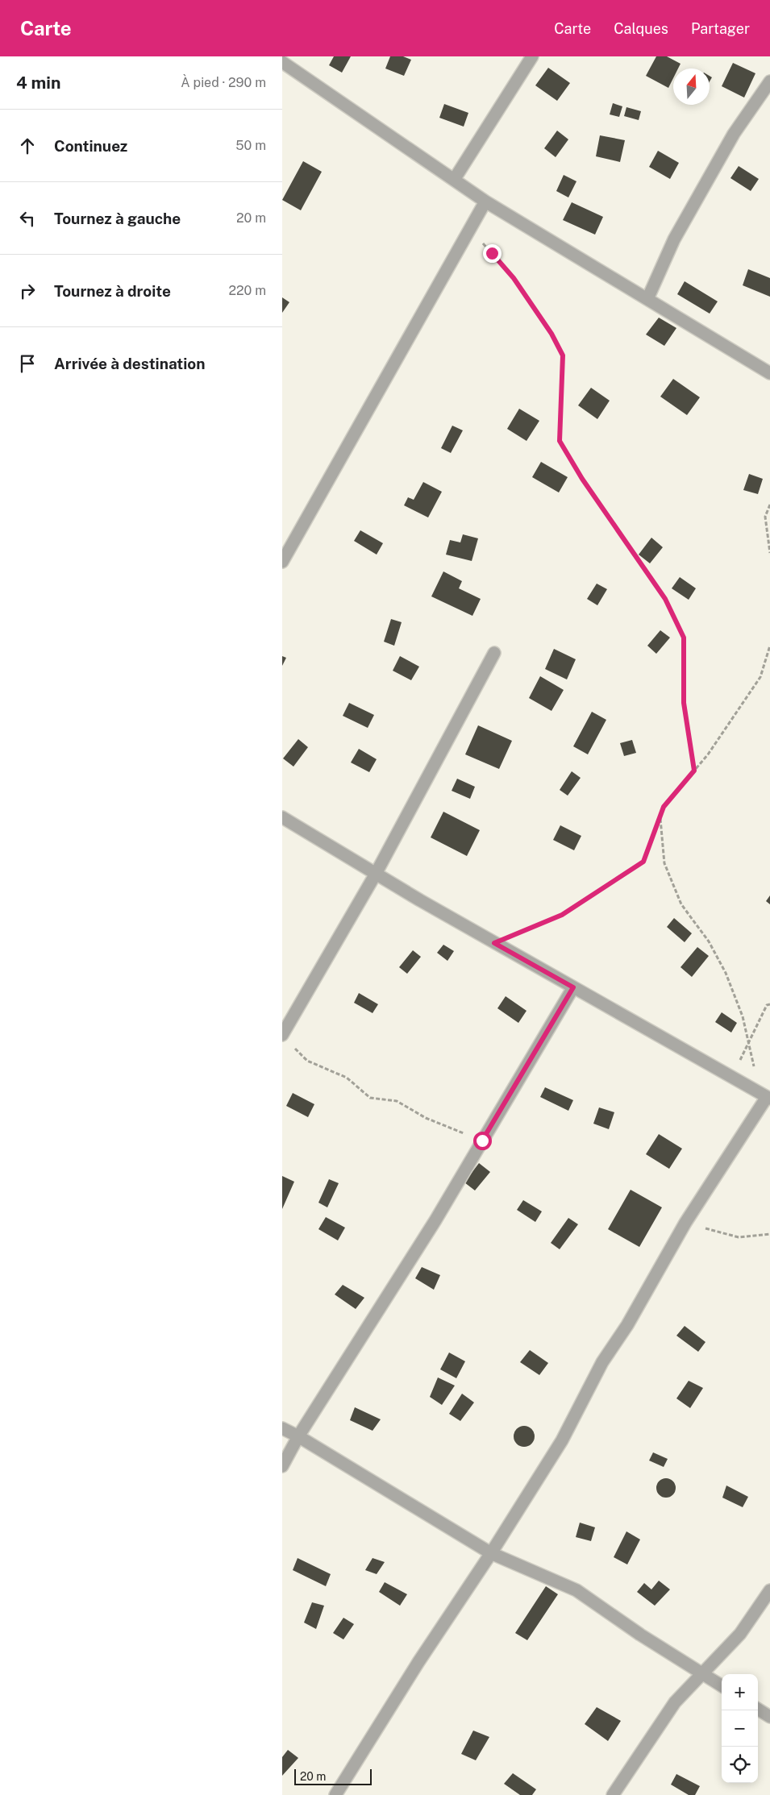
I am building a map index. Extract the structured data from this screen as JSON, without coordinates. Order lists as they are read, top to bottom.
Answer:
{
  "scale_bar": "20 m",
  "north": "top",
  "page": {
    "header": "Carte",
    "nav": ["Carte", "Calques", "Partager"],
    "heading": ["4 min", "À pied · 290 m"],
    "list": [
      ["Continuez", "50 m"],
      ["Tournez à gauche", "20 m"],
      ["Tournez à droite", "220 m"],
      "Arrivée à destination"
    ],
    "map_buttons": ["+", "−"],
    "scale": "20 m"
  }
}
